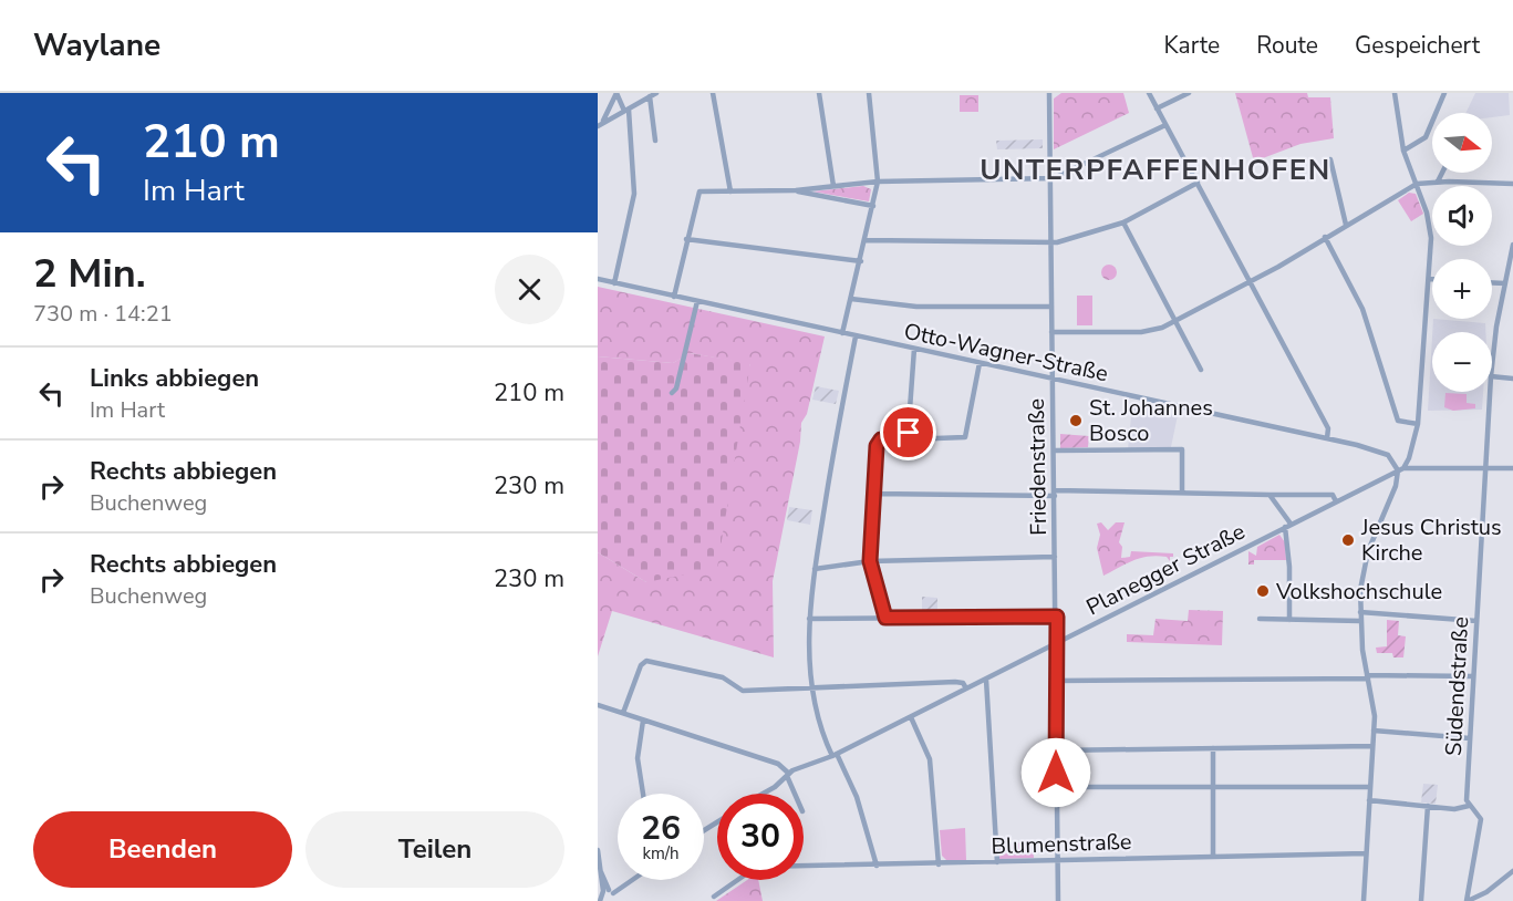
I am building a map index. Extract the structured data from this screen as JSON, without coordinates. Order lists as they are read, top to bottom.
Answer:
{
  "streets": {
    "street": [
      "Otto-Wagner-Straße",
      "Friedenstraße",
      "Planegger Straße",
      "Südendstraße",
      "Blumenstraße"
    ]
  },
  "crossings": [
    ["Otto-Wagner-Straße", "Friedenstraße"],
    ["Otto-Wagner-Straße", "Planegger Straße"],
    ["Friedenstraße", "Planegger Straße"],
    ["Friedenstraße", "Blumenstraße"]
  ],
  "districts": ["UNTERPFAFFENHOFEN"],
  "places": ["St. Johannes Bosco", "Jesus Christus Kirche", "Volkshochschule"],
  "north": "right",
  "page": {
    "header": "Waylane",
    "nav": ["Karte", "Route", "Gespeichert"],
    "turn": ["210 m", "Im Hart"],
    "map_buttons": ["+", "−"],
    "heading": ["2 Min.", "730 m · 14:21"],
    "list": [
      {
        "name": "Links abbiegen",
        "note": "Im Hart",
        "value": "210 m"
      },
      {
        "name": "Rechts abbiegen",
        "note": "Buchenweg",
        "value": "230 m"
      },
      {
        "name": "Rechts abbiegen",
        "note": "Buchenweg",
        "value": "230 m"
      }
    ],
    "speed": "26 km/h",
    "limit": "30",
    "buttons": ["Beenden", "Teilen"]
  }
}
